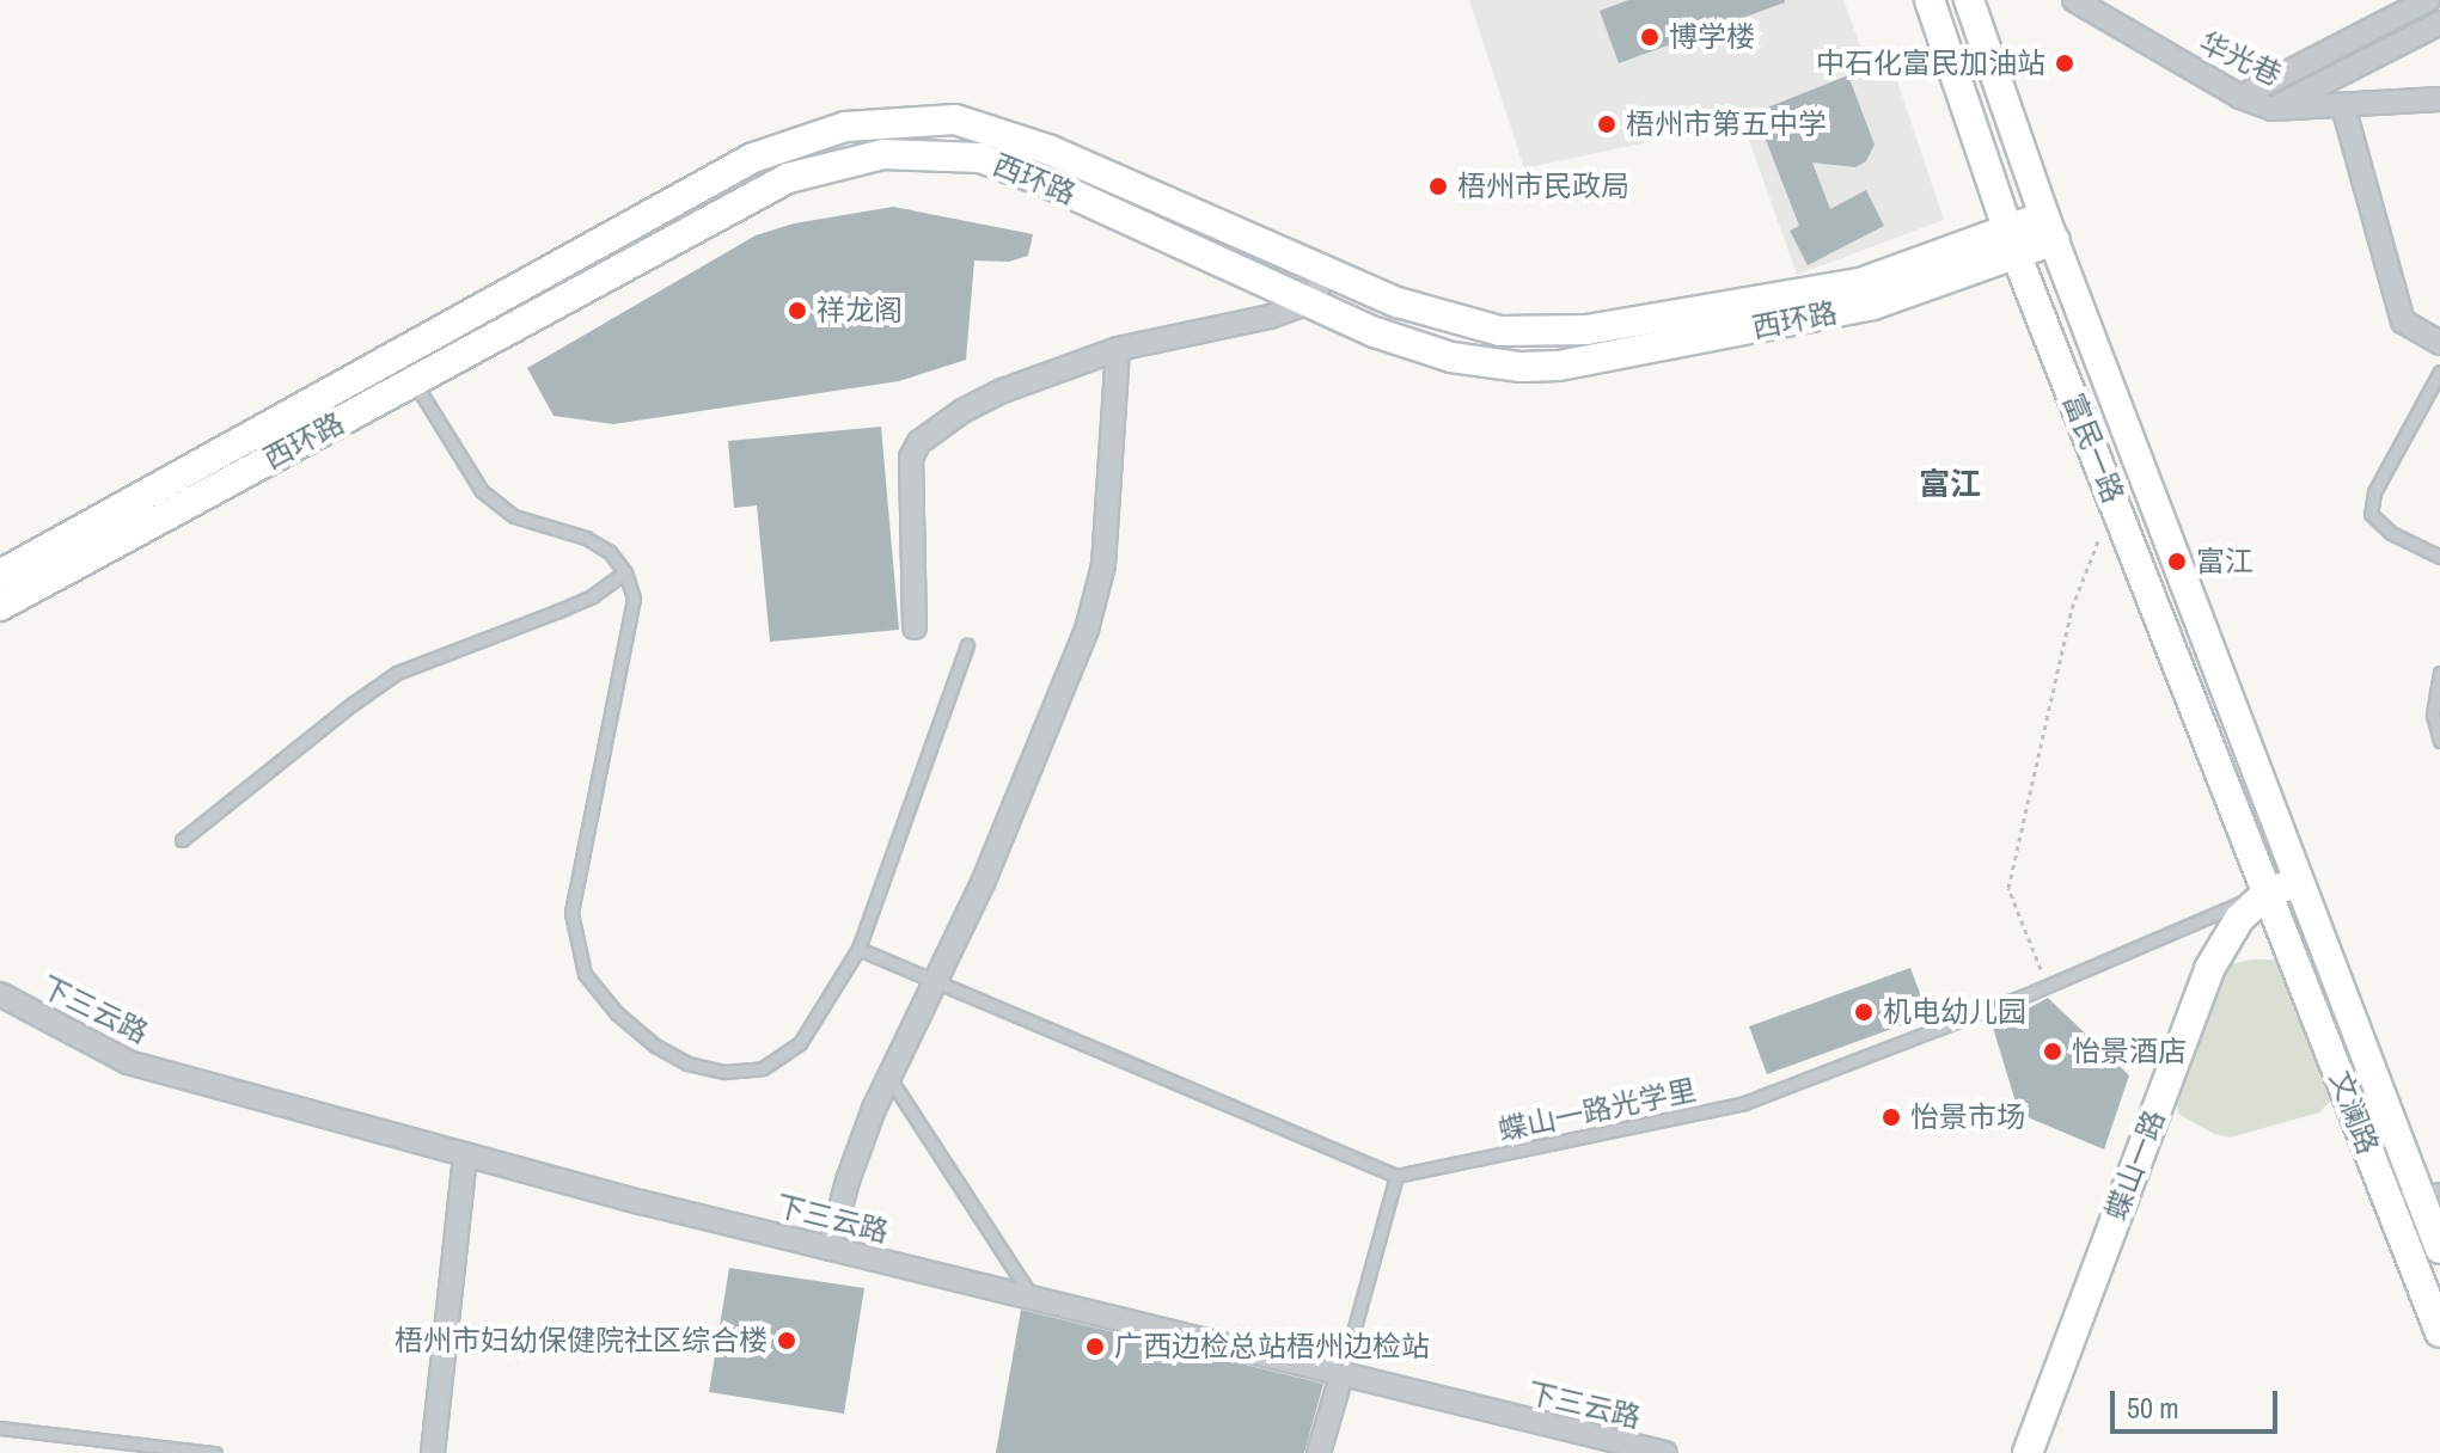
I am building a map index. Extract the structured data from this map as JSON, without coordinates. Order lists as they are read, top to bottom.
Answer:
{
  "streets": {
    "main road": [
      "西环路",
      "富民一路",
      "文澜路",
      "蝶山一路"
    ],
    "street": ["华光巷", "下三云路"],
    "lane": ["蝶山一路光学里"]
  },
  "crossings": [
    ["西环路", "富民一路"],
    ["富民一路", "蝶山一路光学里"],
    ["富民一路", "文澜路"],
    ["富民一路", "蝶山一路"],
    ["蝶山一路光学里", "文澜路"],
    ["蝶山一路光学里", "蝶山一路"],
    ["文澜路", "蝶山一路"]
  ],
  "districts": ["富江"],
  "places": [
    "博学楼",
    "中石化富民加油站",
    "梧州市第五中学",
    "梧州市民政局",
    "祥龙阁",
    "富江",
    "机电幼儿园",
    "怡景酒店",
    "怡景市场",
    "梧州市妇幼保健院社区综合楼",
    "广西边检总站梧州边检站"
  ],
  "scale_bar": "50 m"
}
